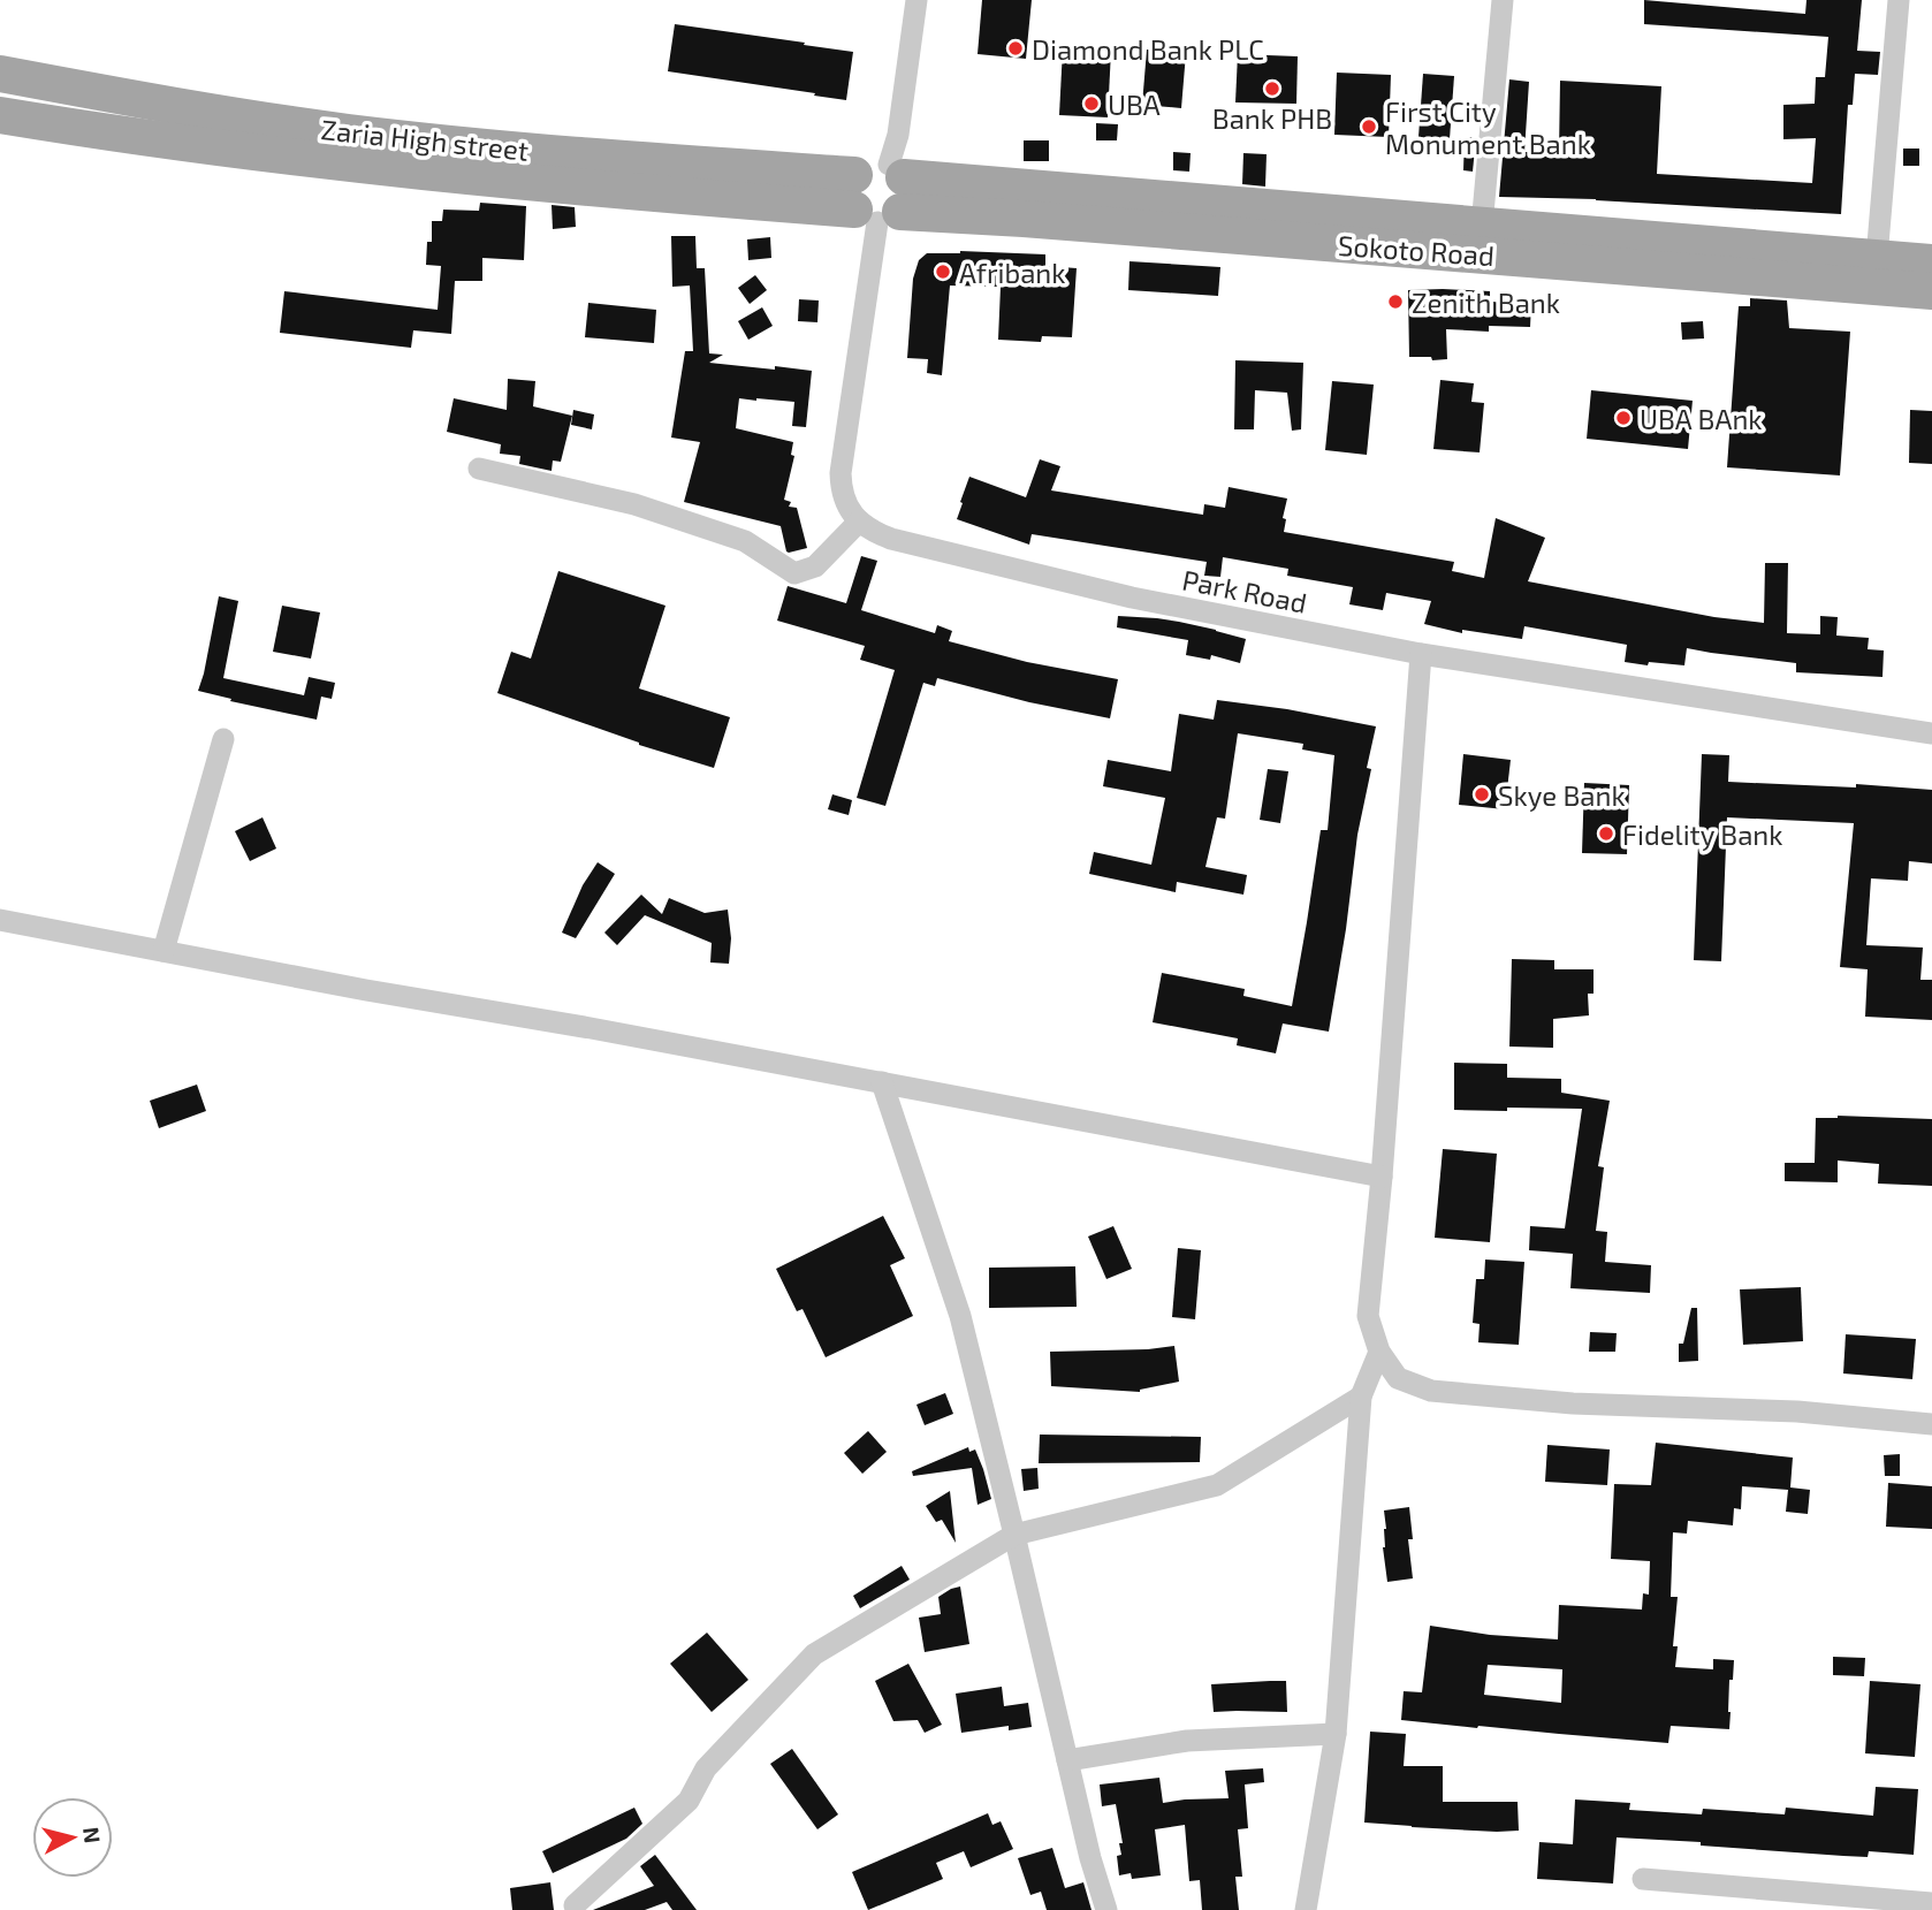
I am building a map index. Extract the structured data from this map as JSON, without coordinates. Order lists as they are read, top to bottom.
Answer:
{
  "streets": {
    "main road": ["Zaria High street", "Sokoto Road"],
    "street": ["Park Road"]
  },
  "crossings": [
    ["Zaria High street", "Sokoto Road"]
  ],
  "places": [
    "Diamond Bank PLC",
    "Bank PHB",
    "UBA",
    "First City Monument Bank",
    "Afribank",
    "Zenith Bank",
    "UBA BAnk",
    "Skye Bank",
    "Fidelity Bank"
  ],
  "north": "right"
}
